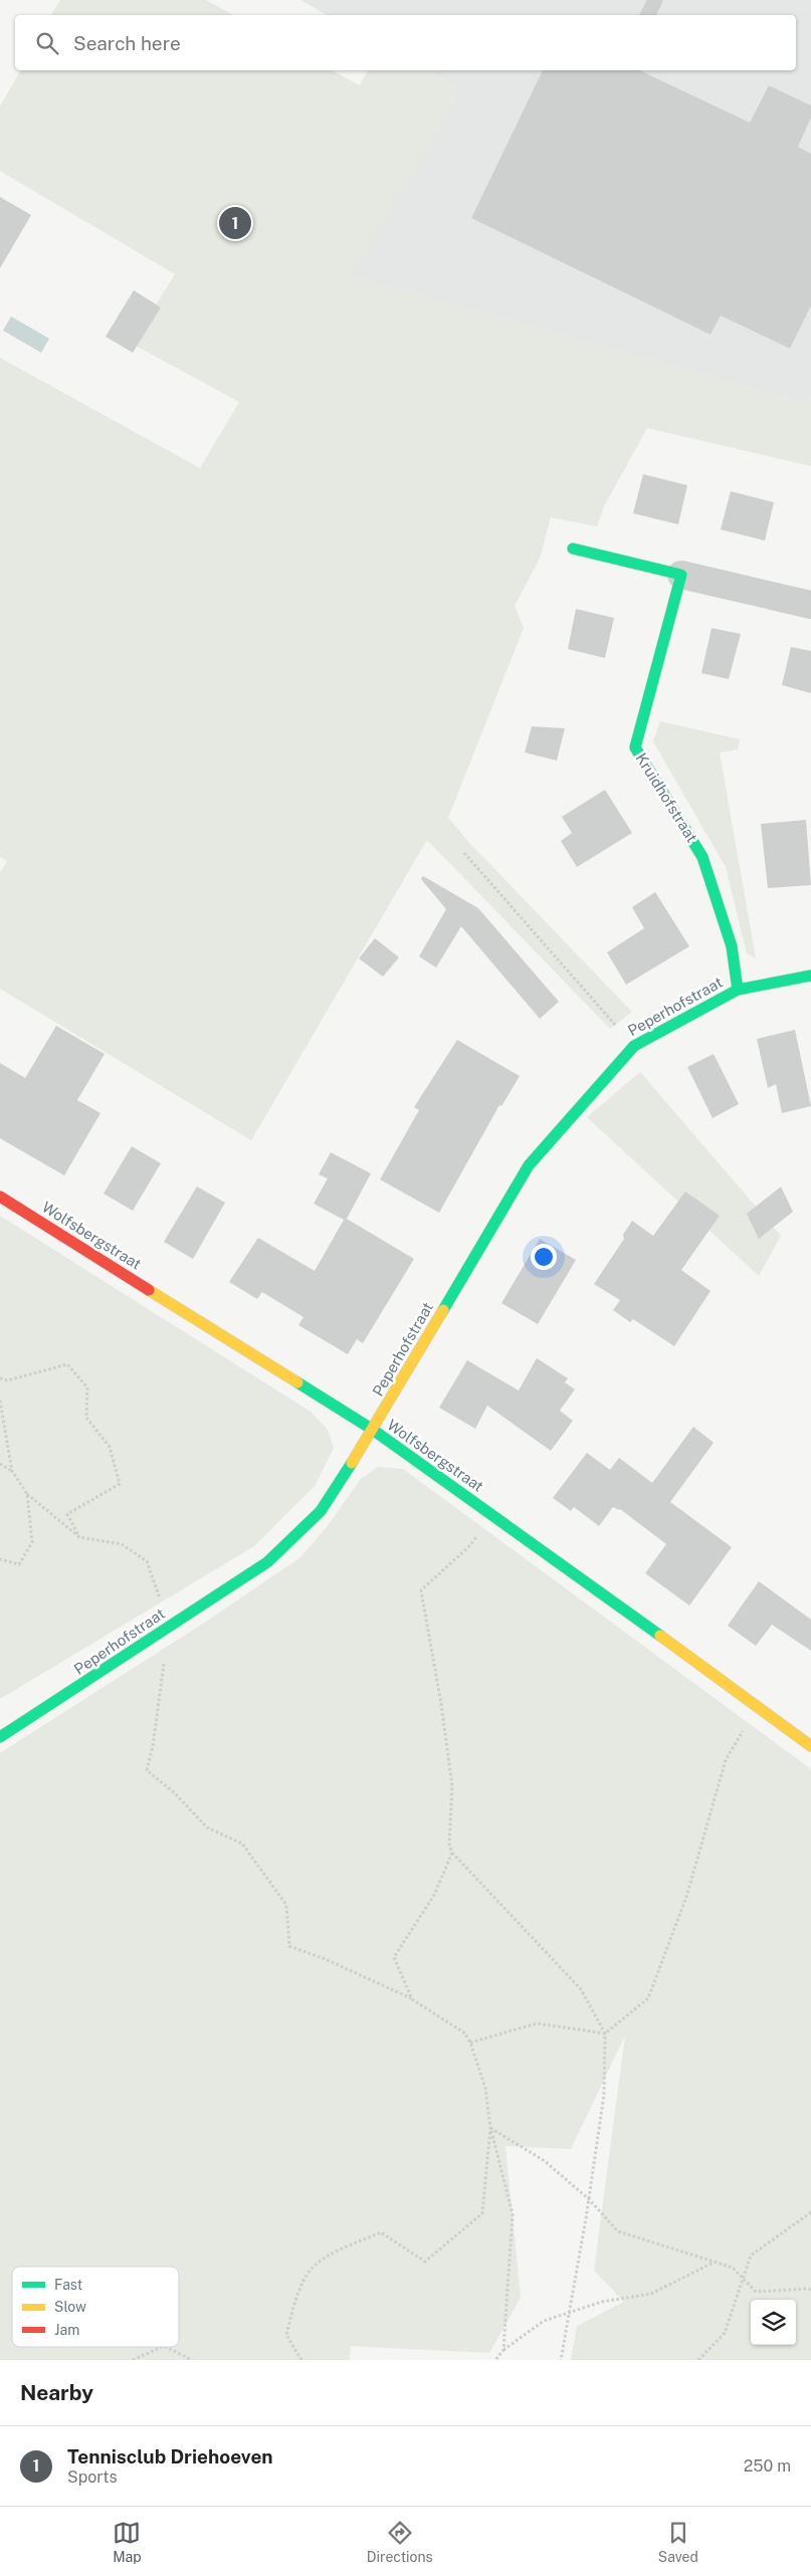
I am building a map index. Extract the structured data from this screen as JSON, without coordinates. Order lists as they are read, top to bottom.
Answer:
{
  "streets": {
    "street": ["Kruidhofstraat", "Peperhofstraat", "Wolfsbergstraat"]
  },
  "crossings": [
    ["Kruidhofstraat", "Peperhofstraat"],
    ["Peperhofstraat", "Wolfsbergstraat"]
  ],
  "legend": ["Fast", "Slow", "Jam"],
  "page": {
    "search": "Search here",
    "pins": "1",
    "heading": "Nearby",
    "list": [
      {
        "mark": "1",
        "name": "Tennisclub Driehoeven",
        "note": "Sports",
        "value": "250 m"
      }
    ],
    "nav": ["Map", "Directions", "Saved"]
  }
}
